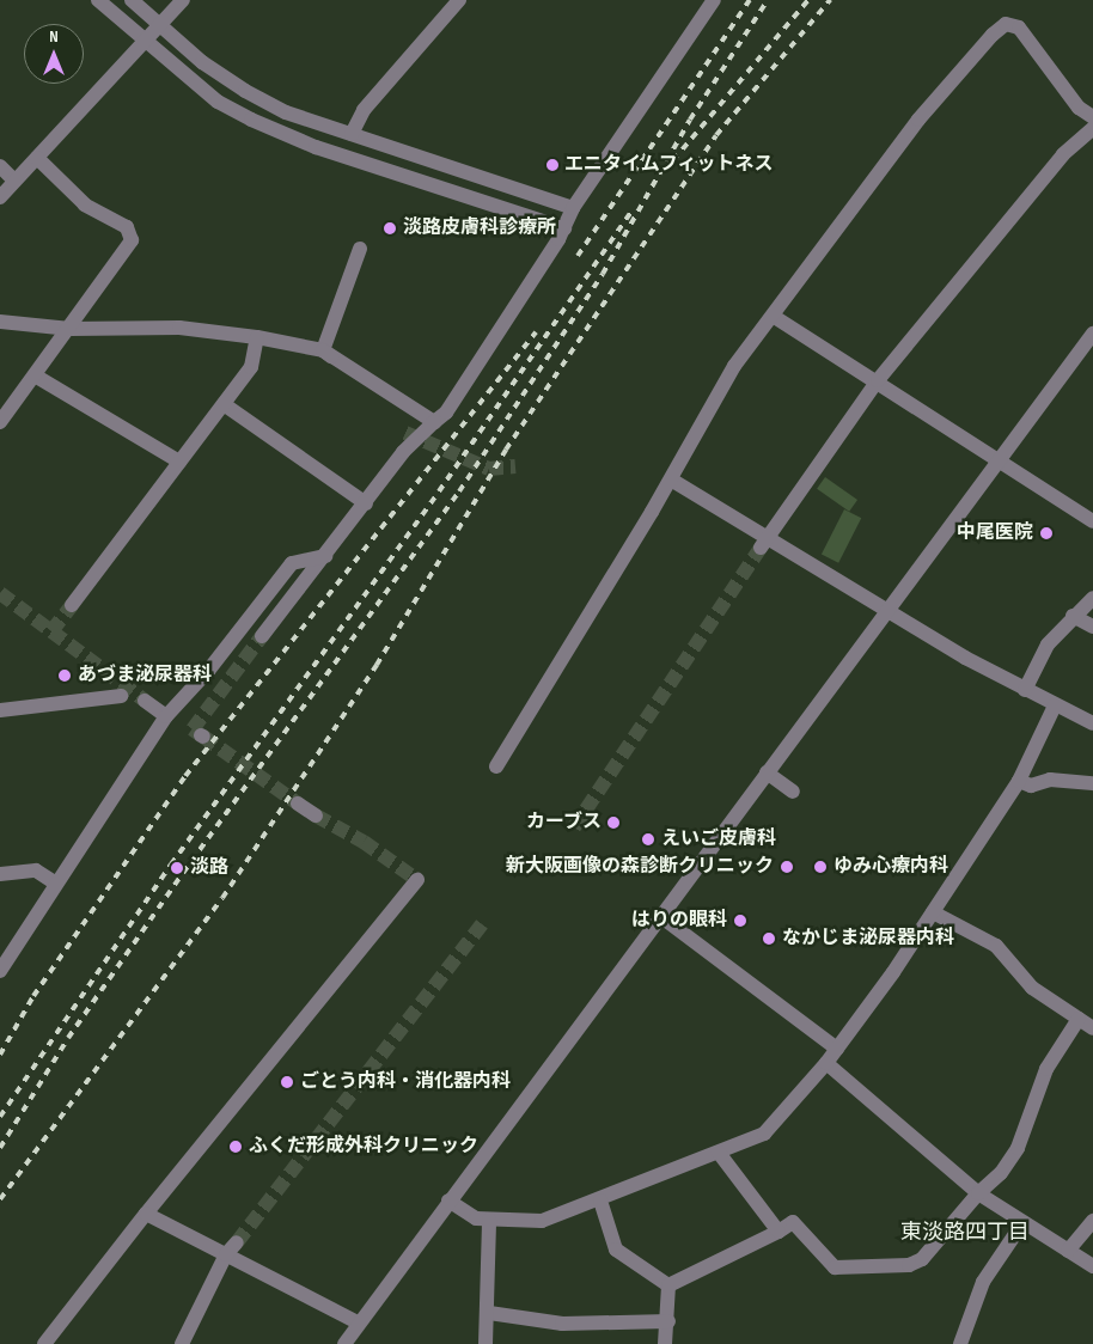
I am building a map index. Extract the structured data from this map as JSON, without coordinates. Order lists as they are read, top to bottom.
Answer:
{
  "districts": ["東淡路四丁目"],
  "places": [
    "エニタイムフィットネス",
    "淡路皮膚科診療所",
    "中尾医院",
    "あづま泌尿器科",
    "カーブス",
    "えいご皮膚科",
    "新大阪画像の森診断クリニック",
    "ゆみ心療内科",
    "淡路",
    "はりの眼科",
    "なかじま泌尿器内科",
    "ごとう内科・消化器内科",
    "ふくだ形成外科クリニック"
  ],
  "north": "top"
}
